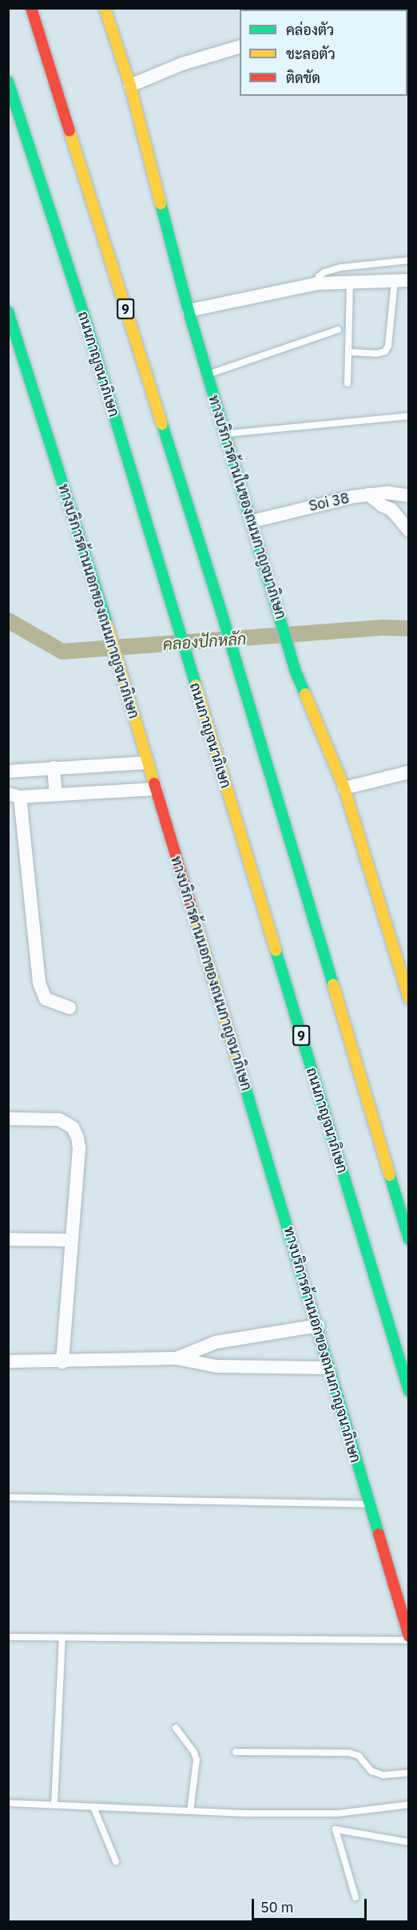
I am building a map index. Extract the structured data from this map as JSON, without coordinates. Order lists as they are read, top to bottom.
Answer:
{
  "streets": {
    "main road": [
      "9",
      "ถนนกาญจนาภิเษก",
      "ทางบริการด้านในของถนนกาญจนาภิเษก",
      "ทางบริการด้านนอกของถนนกาญจนาภิเษก"
    ],
    "street": ["Soi 38"]
  },
  "crossings": [
    ["Soi 38", "ทางบริการด้านในของถนนกาญจนาภิเษก"]
  ],
  "water": ["คลองปักหลัก"],
  "legend": ["คล่องตัว", "ชะลอตัว", "ติดขัด"],
  "scale_bar": "50 m"
}
